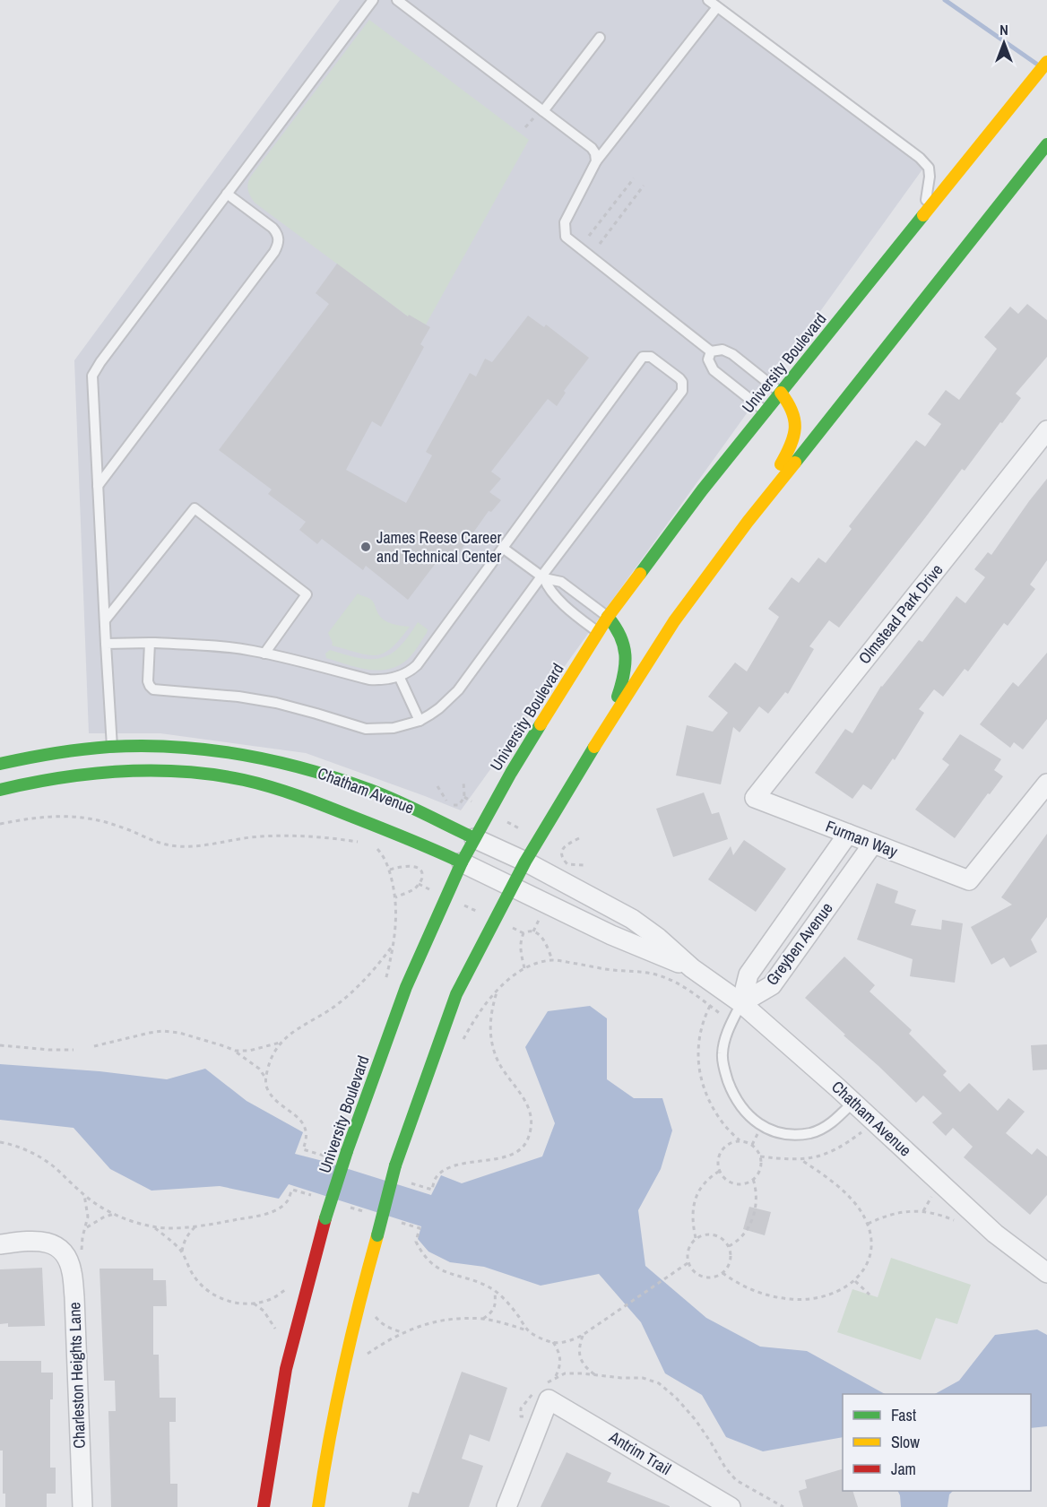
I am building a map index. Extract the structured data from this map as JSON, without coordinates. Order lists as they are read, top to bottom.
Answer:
{
  "streets": {
    "main road": ["University Boulevard", "Chatham Avenue"],
    "street": [
      "Olmstead Park Drive",
      "Furman Way",
      "Greyben Avenue",
      "Charleston Heights Lane",
      "Antrim Trail"
    ]
  },
  "crossings": [
    ["University Boulevard", "Chatham Avenue"],
    ["Olmstead Park Drive", "Furman Way"],
    ["Chatham Avenue", "Greyben Avenue"],
    ["Furman Way", "Greyben Avenue"]
  ],
  "places": ["James Reese Career and Technical Center"],
  "legend": ["Fast", "Slow", "Jam"],
  "north": "top"
}
